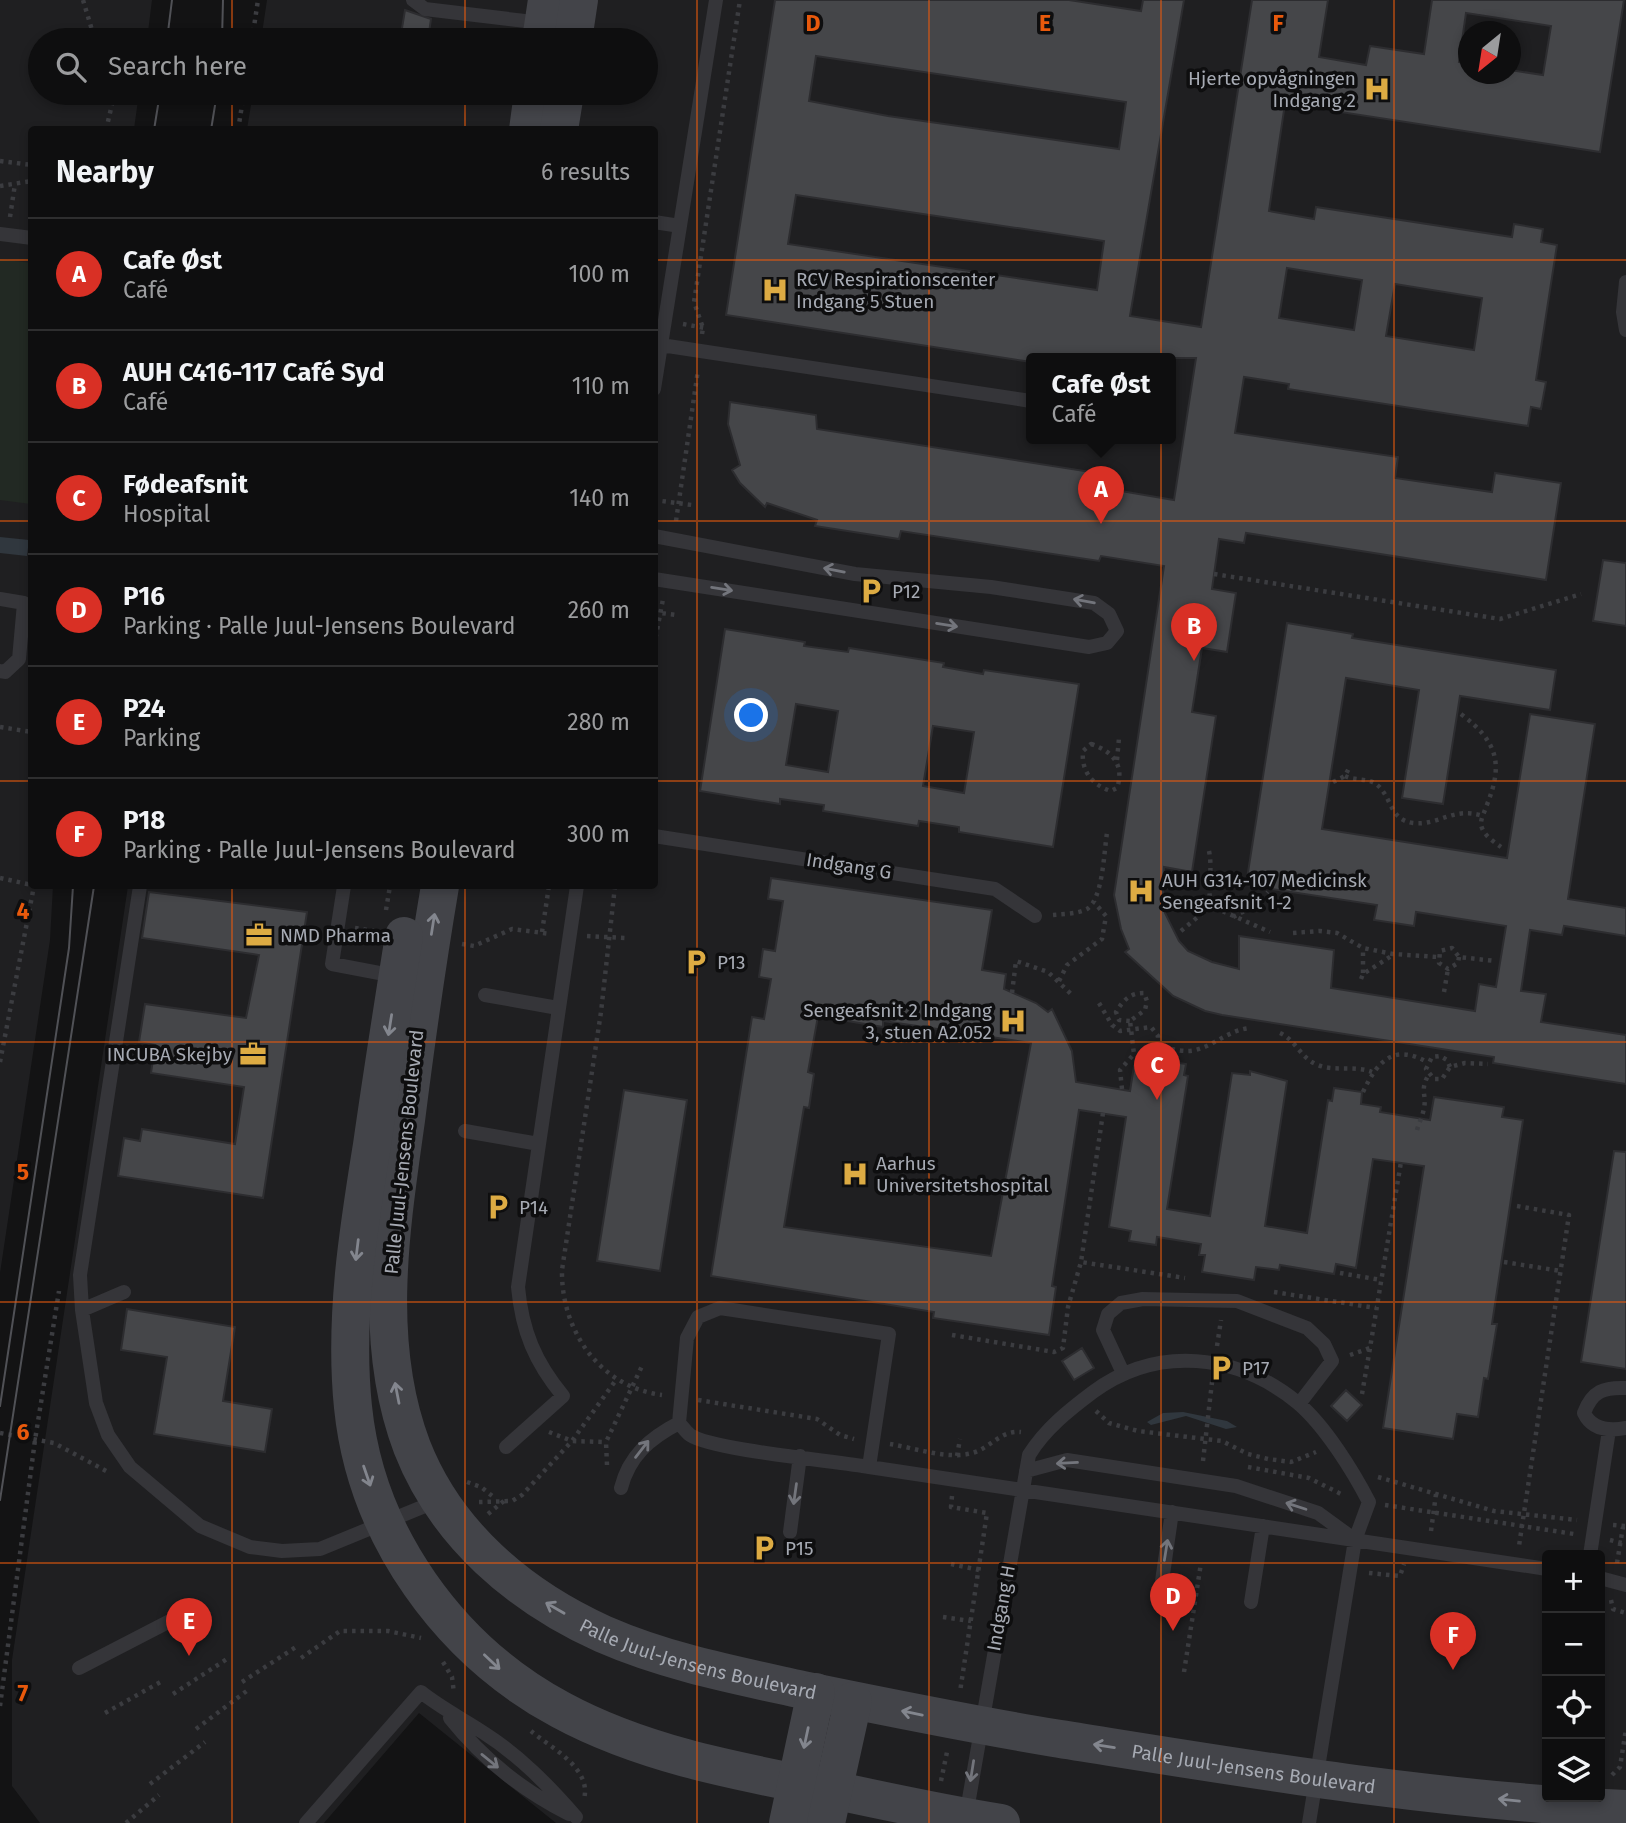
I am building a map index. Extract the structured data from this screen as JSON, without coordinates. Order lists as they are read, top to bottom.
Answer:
{
  "streets": {
    "street": ["Palle Juul-Jensens Boulevard"],
    "lane": ["Indgang G", "Indgang H"]
  },
  "crossings": [
    ["Palle Juul-Jensens Boulevard", "Indgang H"]
  ],
  "places": {
    "hospital": [
      "Hjerte opvågningen Indgang 2",
      "RCV Respirationscenter Indgang 5 Stuen",
      "AUH G314-107 Medicinsk Sengeafsnit 1-2",
      "Sengeafsnit 2 Indgang 3, stuen A2.052",
      "Aarhus Universitetshospital"
    ],
    "parking": [
      "P12",
      "P13",
      "P14",
      "P17",
      "P15"
    ],
    "office": ["NMD Pharma", "INCUBA Skejby"]
  },
  "north": "bottom left",
  "page": {
    "search": "Search here",
    "heading": ["Nearby", "6 results"],
    "list": [
      {
        "mark": "A",
        "name": "Cafe Øst",
        "note": "Café",
        "value": "100 m"
      },
      {
        "mark": "B",
        "name": "AUH C416-117 Café Syd",
        "note": "Café",
        "value": "110 m"
      },
      {
        "mark": "C",
        "name": "Fødeafsnit",
        "note": "Hospital",
        "value": "140 m"
      },
      {
        "mark": "D",
        "name": "P16",
        "note": "Parking · Palle Juul-Jensens Boulevard",
        "value": "260 m"
      },
      {
        "mark": "E",
        "name": "P24",
        "note": "Parking",
        "value": "280 m"
      },
      {
        "mark": "F",
        "name": "P18",
        "note": "Parking · Palle Juul-Jensens Boulevard",
        "value": "300 m"
      }
    ],
    "popup": ["Cafe Øst", "Café"],
    "pins": [
      "A",
      "B",
      "C",
      "D",
      "E",
      "F"
    ],
    "map_buttons": ["+", "−"]
  },
  "grid": {
    "columns": ["D", "E", "F"],
    "rows": [
      "4",
      "5",
      "6",
      "7"
    ]
  }
}
